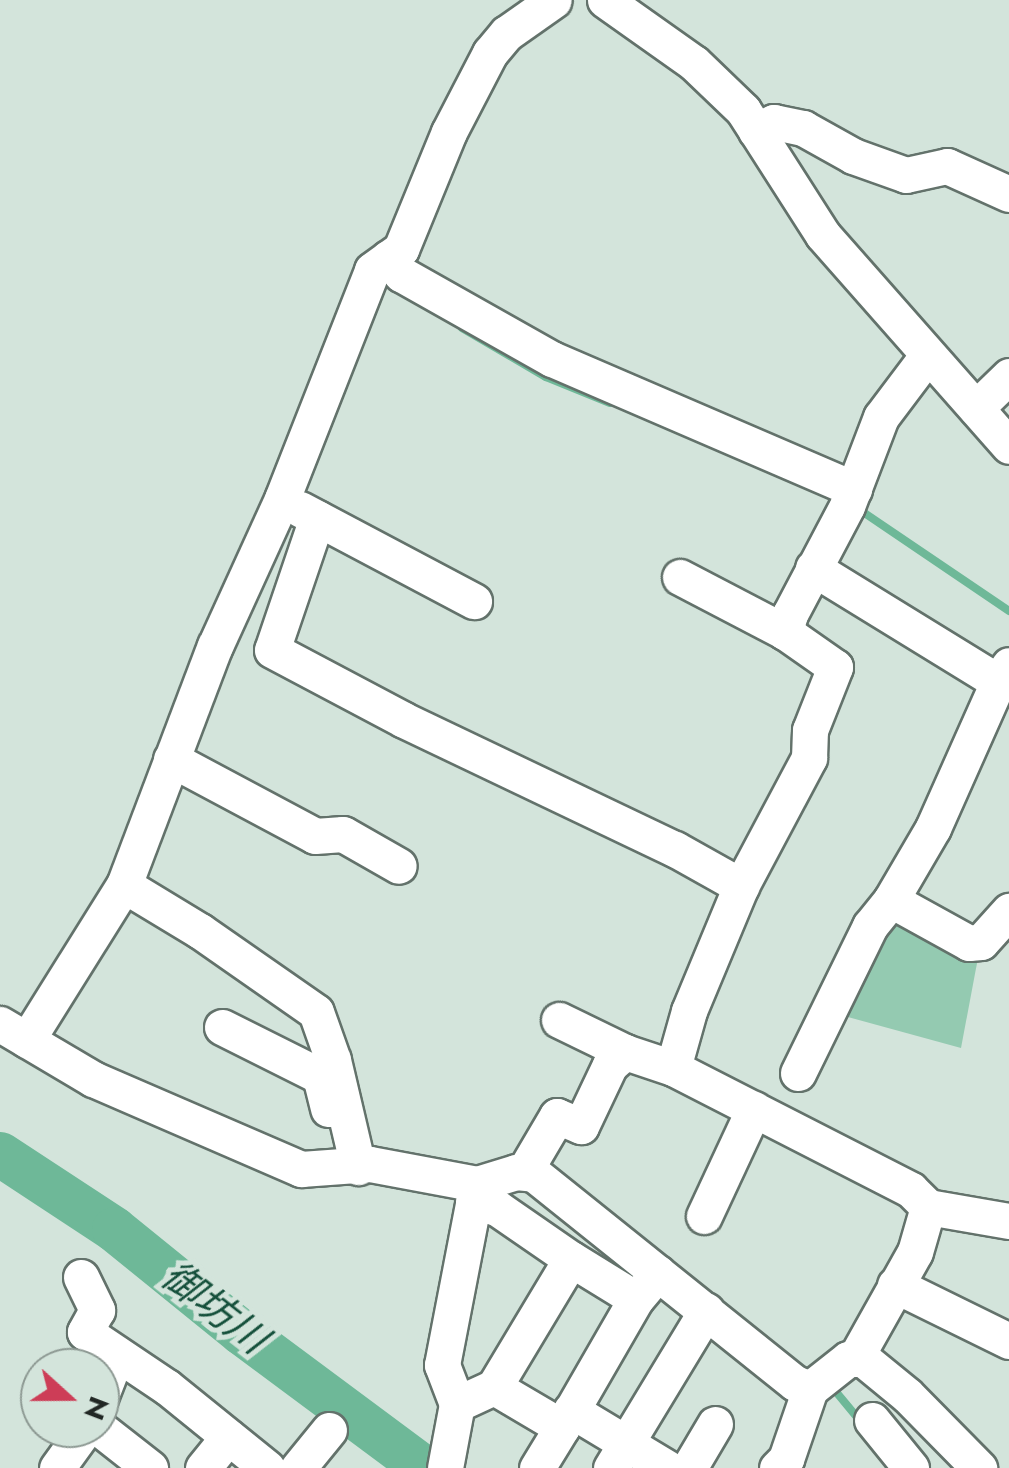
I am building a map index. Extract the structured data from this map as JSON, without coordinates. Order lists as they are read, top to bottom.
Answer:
{
  "water": ["御坊川"],
  "north": "right"
}
